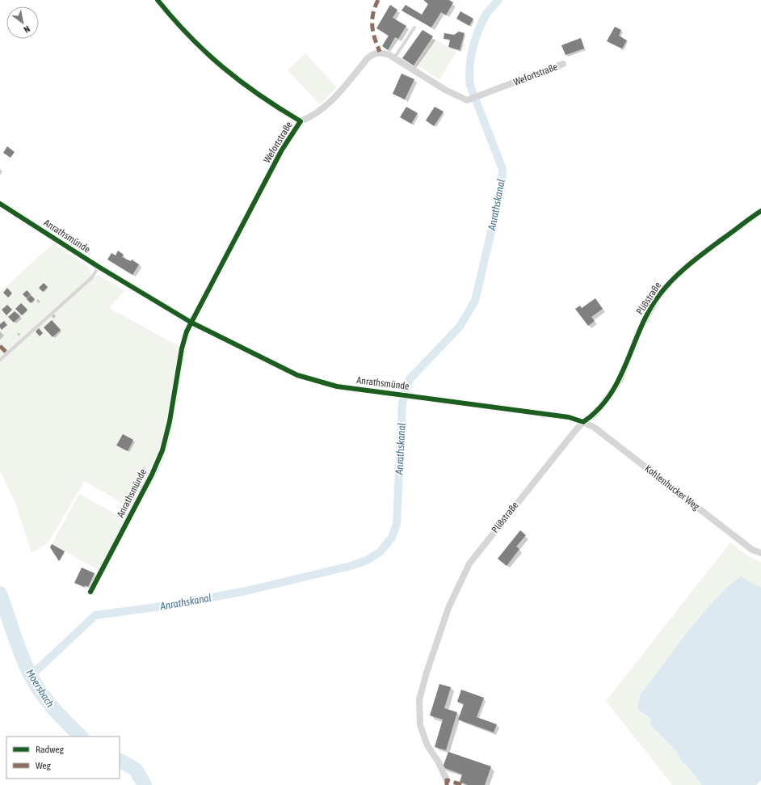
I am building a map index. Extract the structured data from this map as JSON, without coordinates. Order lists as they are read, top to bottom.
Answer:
{
  "streets": {
    "street": [
      "Wefortstraße",
      "Anrathsmünde",
      "Plißstraße",
      "Kohlenhucker Weg"
    ]
  },
  "crossings": [
    ["Wefortstraße", "Anrathsmünde"],
    ["Anrathsmünde", "Plißstraße"],
    ["Anrathsmünde", "Kohlenhucker Weg"],
    ["Plißstraße", "Kohlenhucker Weg"]
  ],
  "water": ["Anrathskanal", "Moersbach"],
  "legend": ["Radweg", "Weg"],
  "north": "bottom right"
}
